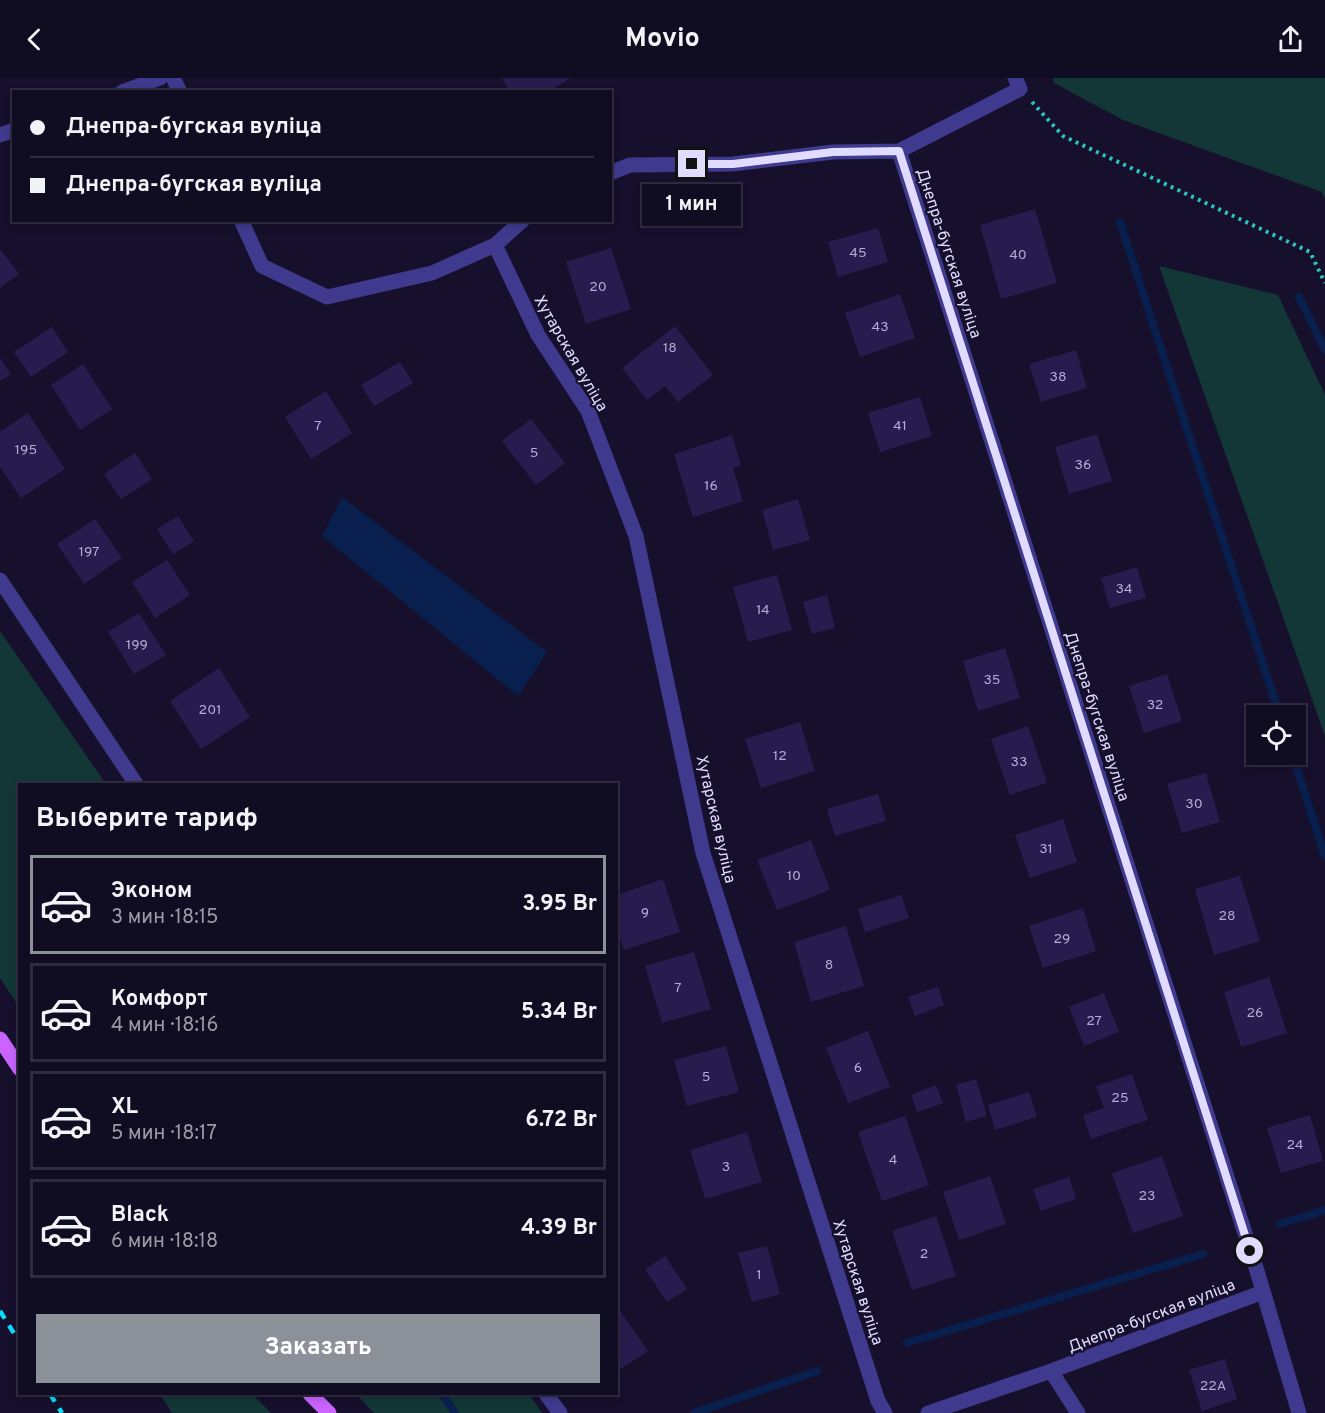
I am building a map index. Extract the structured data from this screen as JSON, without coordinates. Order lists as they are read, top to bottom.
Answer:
{
  "streets": {
    "street": ["Днепра-бугская вуліца", "Хутарская вуліца"]
  },
  "house_numbers": [
    "45",
    "40",
    "20",
    "43",
    "18",
    "38",
    "7",
    "41",
    "195",
    "5",
    "36",
    "16",
    "197",
    "34",
    "14",
    "199",
    "35",
    "32",
    "201",
    "12",
    "33",
    "30",
    "31",
    "10",
    "9",
    "28",
    "29",
    "8",
    "7",
    "26",
    "27",
    "6",
    "5",
    "25",
    "24",
    "4",
    "3",
    "23",
    "2",
    "1",
    "22А"
  ],
  "page": {
    "header": "Movio",
    "banner": ["Днепра-бугская вуліца", "Днепра-бугская вуліца"],
    "bubble": "1 мин",
    "heading": "Выберите тариф",
    "list": [
      {
        "name": "Эконом",
        "note": "3 мин · 18:15",
        "value": "3.95 Br"
      },
      {
        "name": "Комфорт",
        "note": "4 мин · 18:16",
        "value": "5.34 Br"
      },
      {
        "name": "XL",
        "note": "5 мин · 18:17",
        "value": "6.72 Br"
      },
      {
        "name": "Black",
        "note": "6 мин · 18:18",
        "value": "4.39 Br"
      }
    ],
    "buttons": "Заказать"
  }
}
